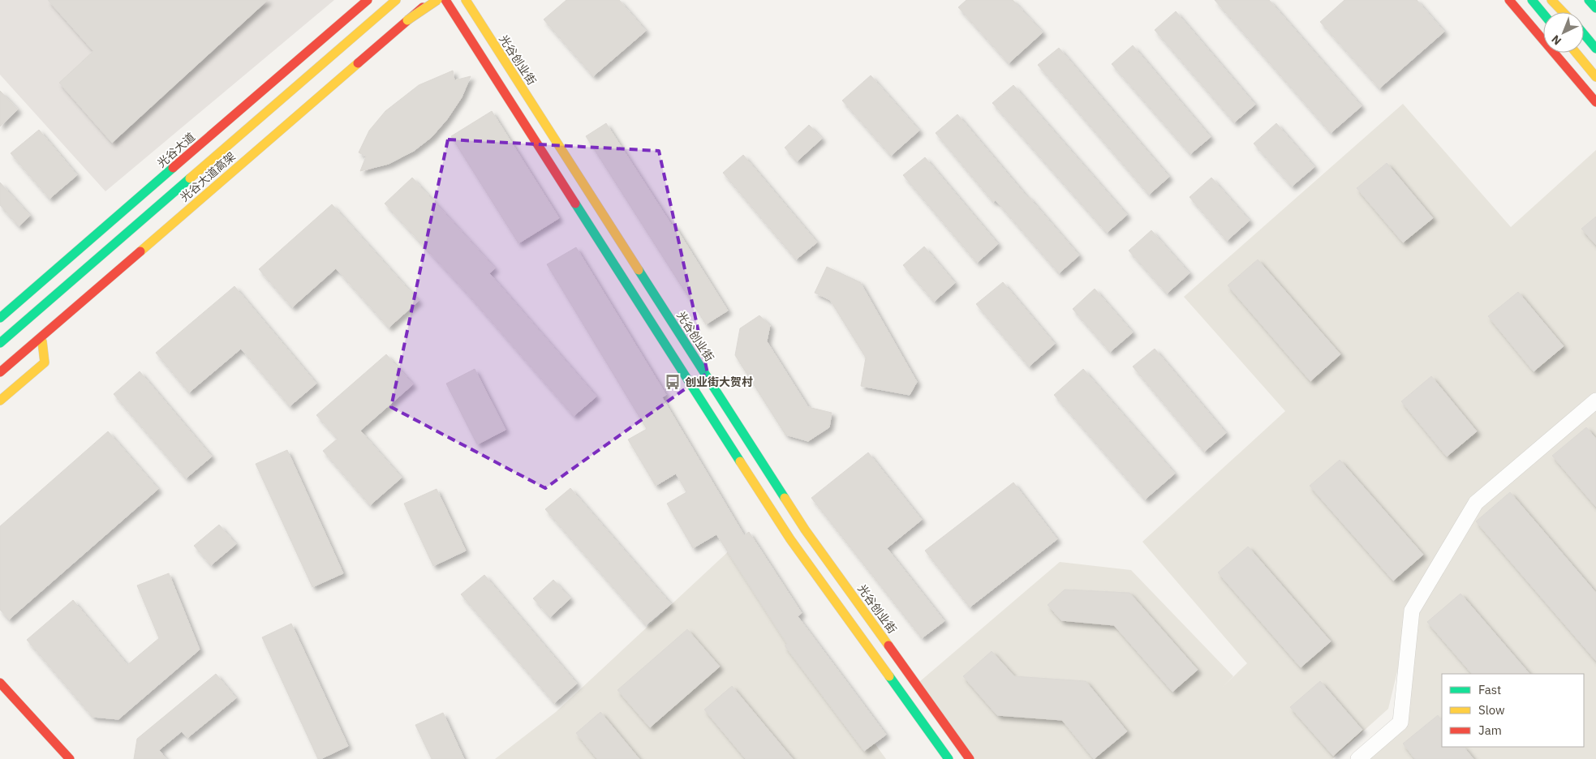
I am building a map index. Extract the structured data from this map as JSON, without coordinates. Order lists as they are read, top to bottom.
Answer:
{
  "streets": {
    "main road": ["光谷创业街", "光谷大道", "光谷大道高架"]
  },
  "places": {
    "bus stop": ["创业街大贺村"]
  },
  "legend": ["Fast", "Slow", "Jam"],
  "north": "bottom left"
}
